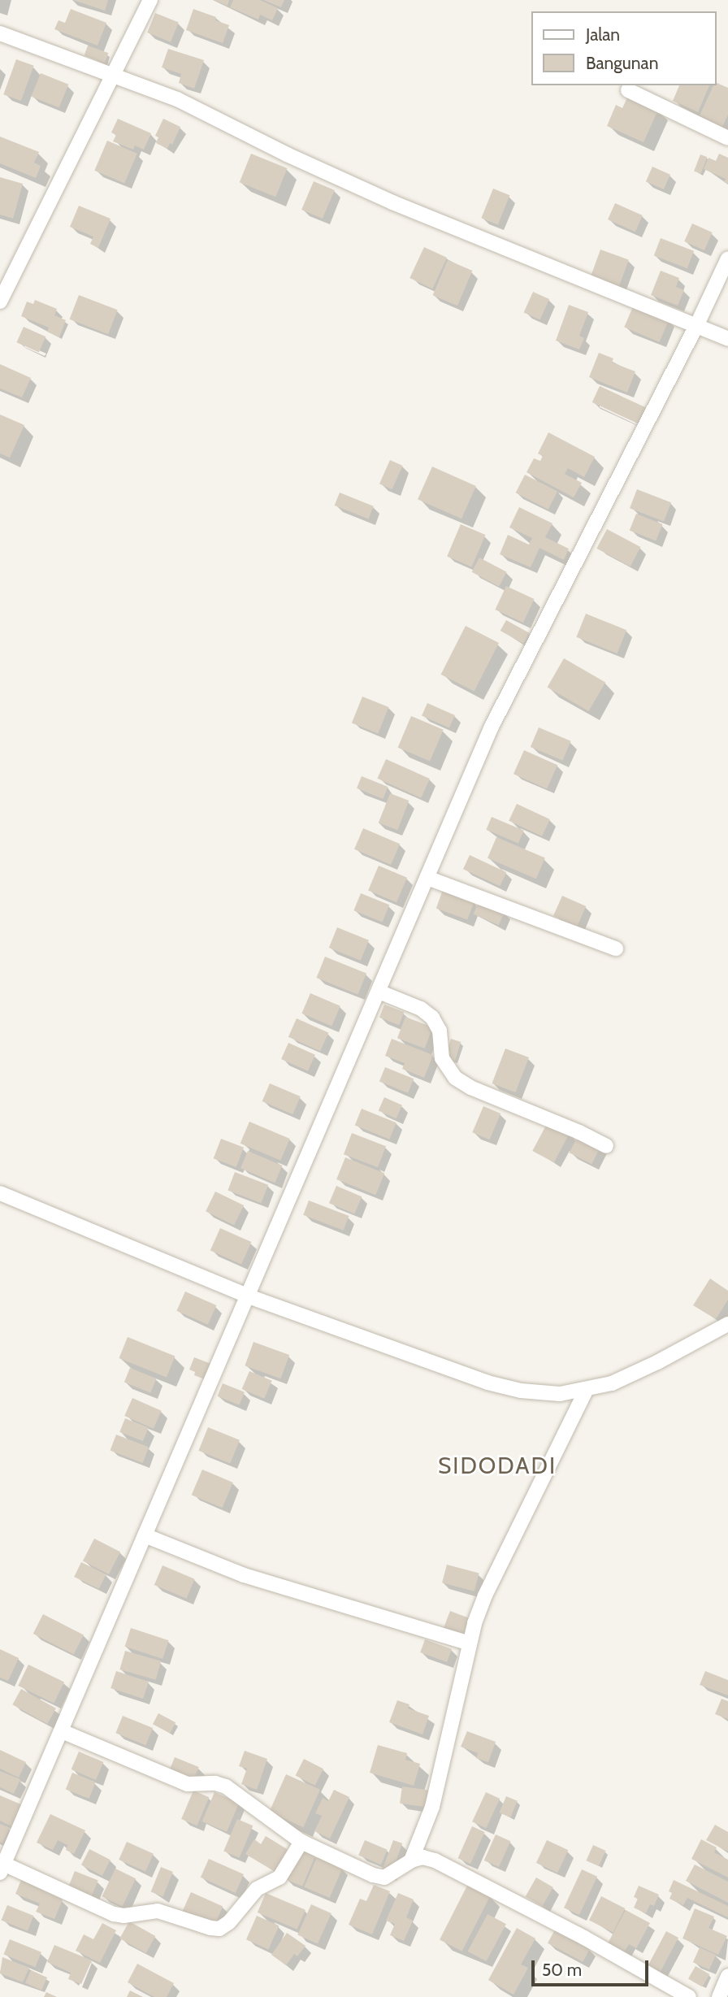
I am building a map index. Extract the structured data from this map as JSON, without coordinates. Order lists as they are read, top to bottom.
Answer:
{
  "districts": ["SIDODADI"],
  "legend": ["Jalan", "Bangunan"],
  "scale_bar": "50 m"
}
